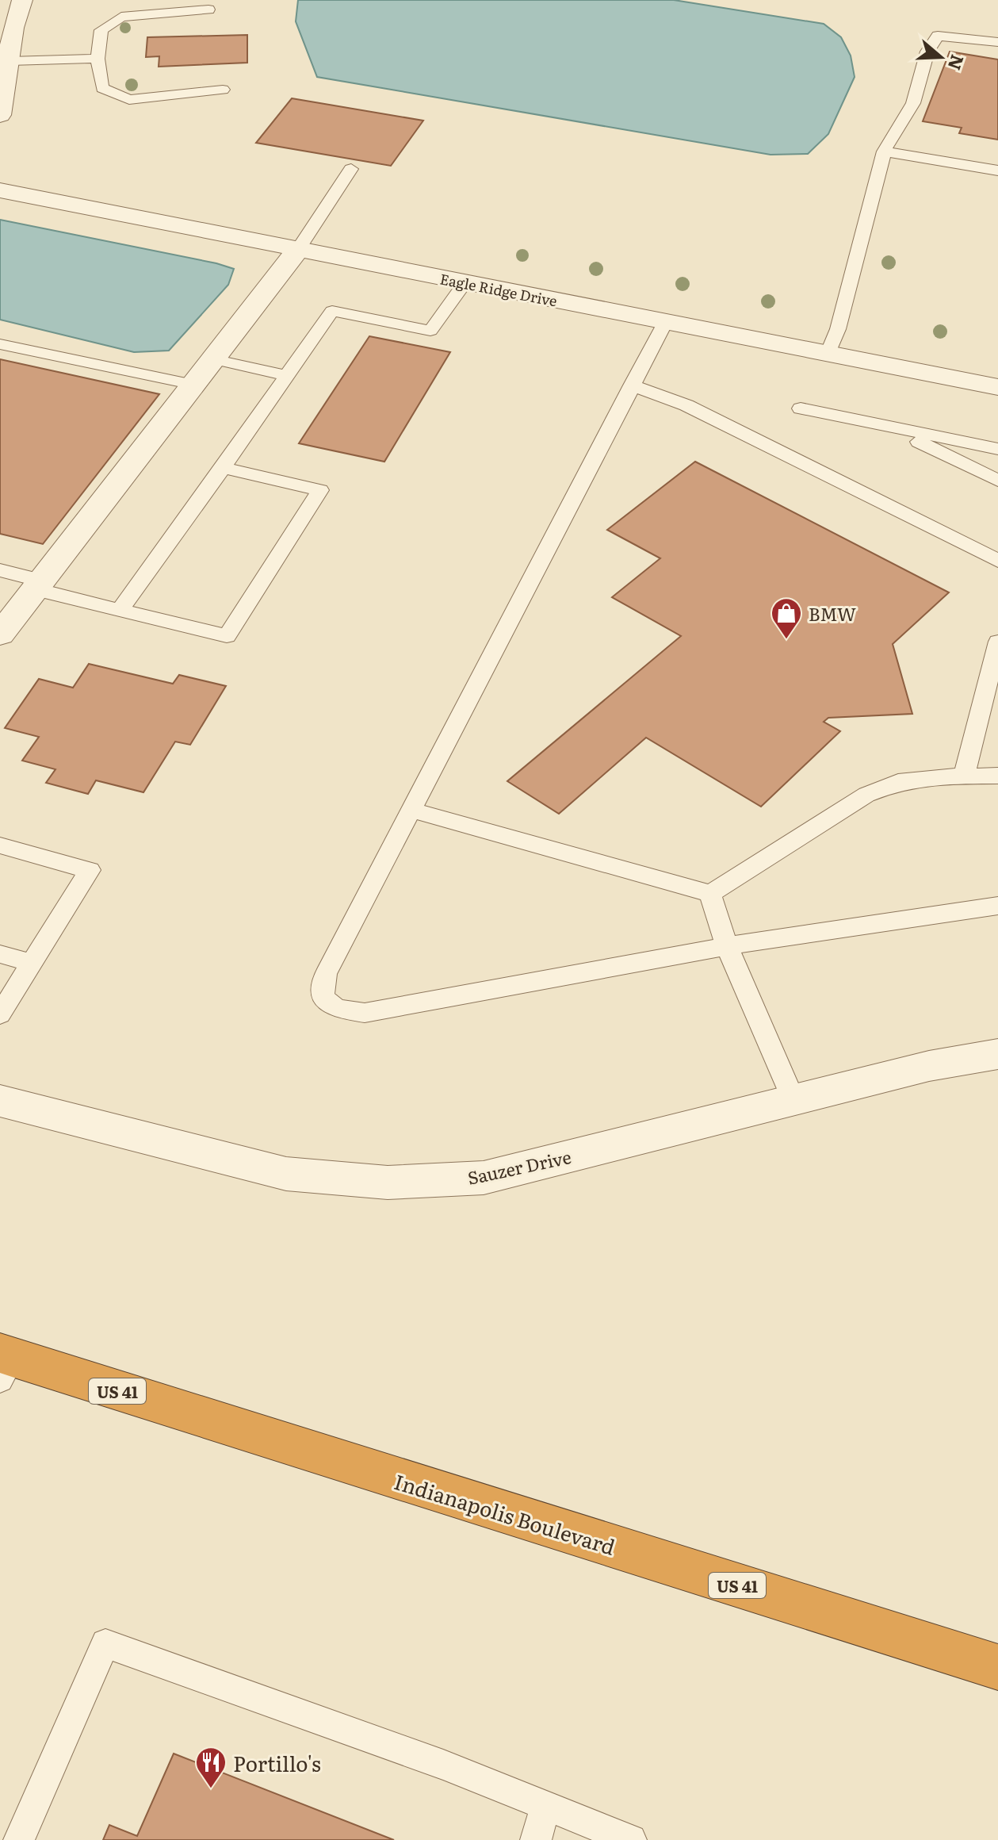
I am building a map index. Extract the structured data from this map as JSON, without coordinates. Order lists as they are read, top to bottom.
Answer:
{
  "streets": {
    "highway": ["US 41", "Indianapolis Boulevard"],
    "street": ["Eagle Ridge Drive", "Sauzer Drive"]
  },
  "places": {
    "shop": ["BMW"],
    "restaurant": ["Portillo's"]
  },
  "north": "right"
}
